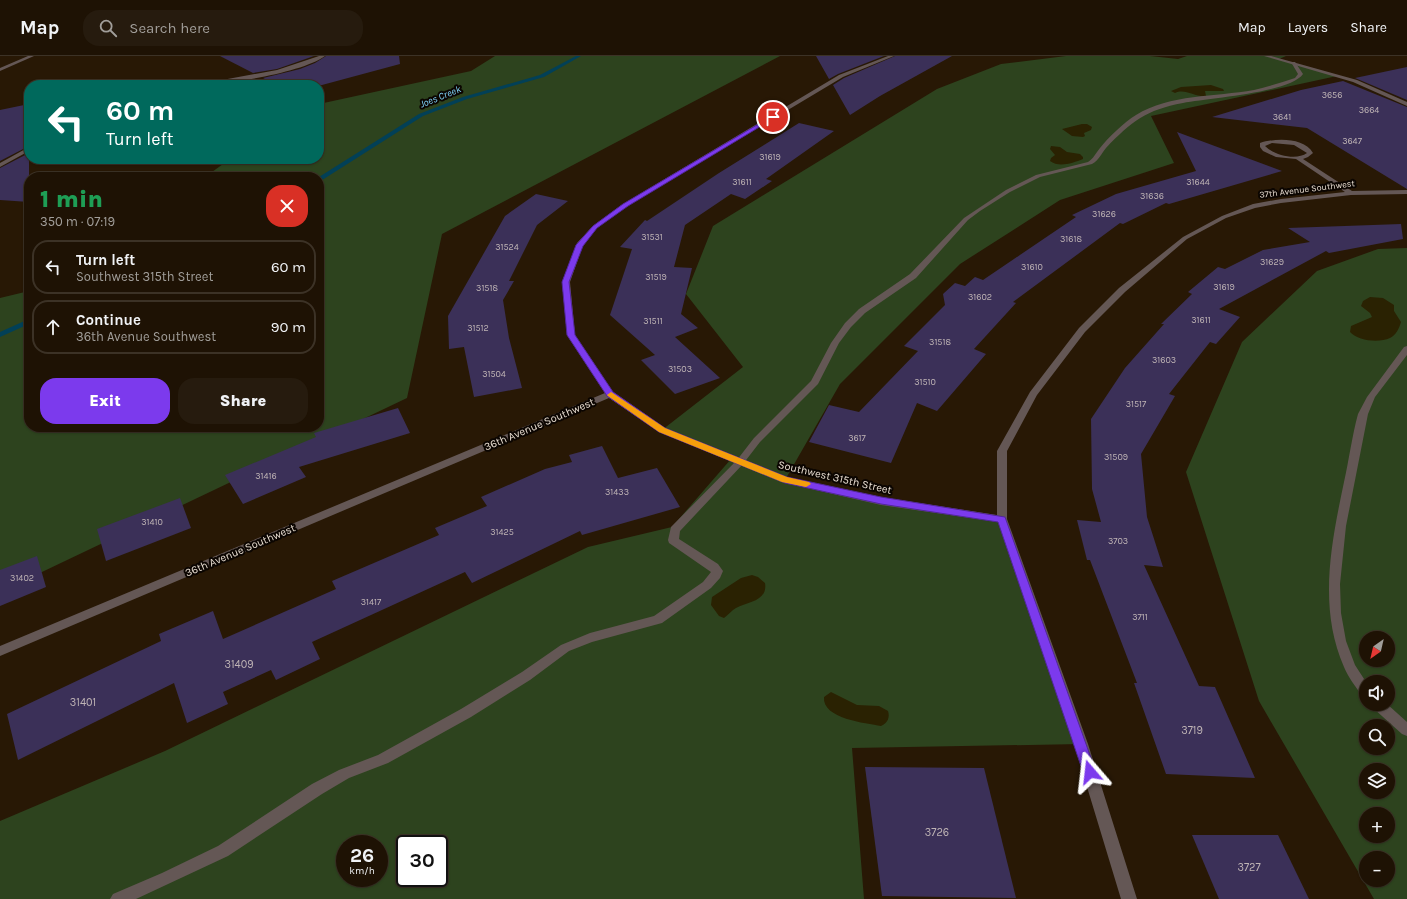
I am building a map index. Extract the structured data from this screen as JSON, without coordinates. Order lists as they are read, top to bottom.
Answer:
{
  "streets": {
    "street": ["37th Avenue Southwest", "36th Avenue Southwest", "Southwest 315th Street"]
  },
  "crossings": [
    ["37th Avenue Southwest", "Southwest 315th Street"],
    ["36th Avenue Southwest", "Southwest 315th Street"]
  ],
  "water": ["Joes Creek"],
  "house_numbers": [
    "3656",
    "3664",
    "3641",
    "3647",
    "31619",
    "31611",
    "31644",
    "31636",
    "31626",
    "31531",
    "31618",
    "31524",
    "31629",
    "31610",
    "31519",
    "31619",
    "31518",
    "31602",
    "31611",
    "31511",
    "31512",
    "31518",
    "31603",
    "31503",
    "31504",
    "31510",
    "31517",
    "3617",
    "31509",
    "31416",
    "31433",
    "31410",
    "31425",
    "3703",
    "31402",
    "31417",
    "3711",
    "31409",
    "31401",
    "3719",
    "3726",
    "3727"
  ],
  "north": "bottom left",
  "page": {
    "header": "Map",
    "search": "Search here",
    "nav": ["Map", "Layers", "Share"],
    "turn": ["60 m", "Turn left"],
    "heading": ["1 min", "350 m · 07:19"],
    "list": [
      {
        "name": "Turn left",
        "note": "Southwest 315th Street",
        "value": "60 m"
      },
      {
        "name": "Continue",
        "note": "36th Avenue Southwest",
        "value": "90 m"
      }
    ],
    "buttons": ["Exit", "Share"],
    "map_buttons": ["+", "−"],
    "speed": "26 km/h",
    "limit": "30"
  }
}
